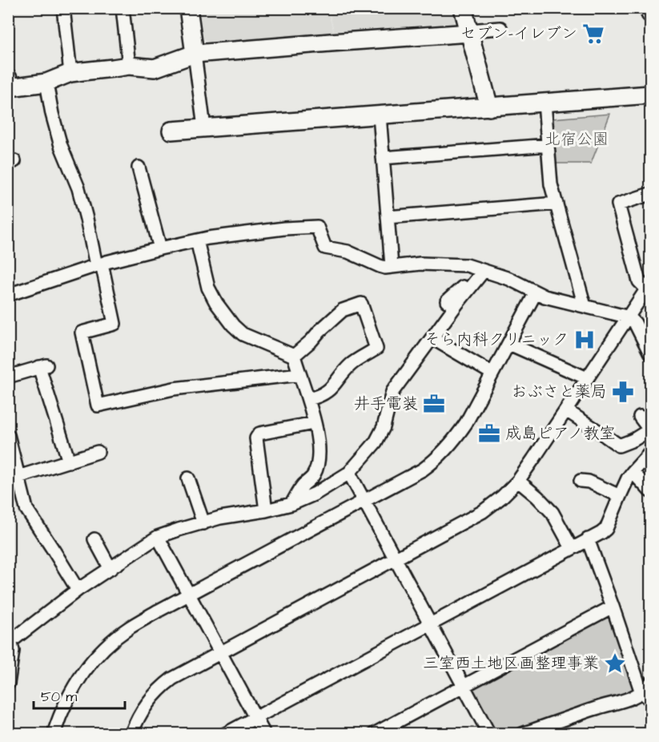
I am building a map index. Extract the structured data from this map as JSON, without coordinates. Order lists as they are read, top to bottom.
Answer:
{
  "parks": ["北宿公園"],
  "places": {
    "supermarket": ["セブン-イレブン"],
    "hospital": ["そら内科クリニック"],
    "pharmacy": ["おぶさと薬局"],
    "office": ["井手電装", "成島ピアノ教室"],
    "place": ["三室西土地区画整理事業"]
  },
  "scale_bar": "50 m"
}
